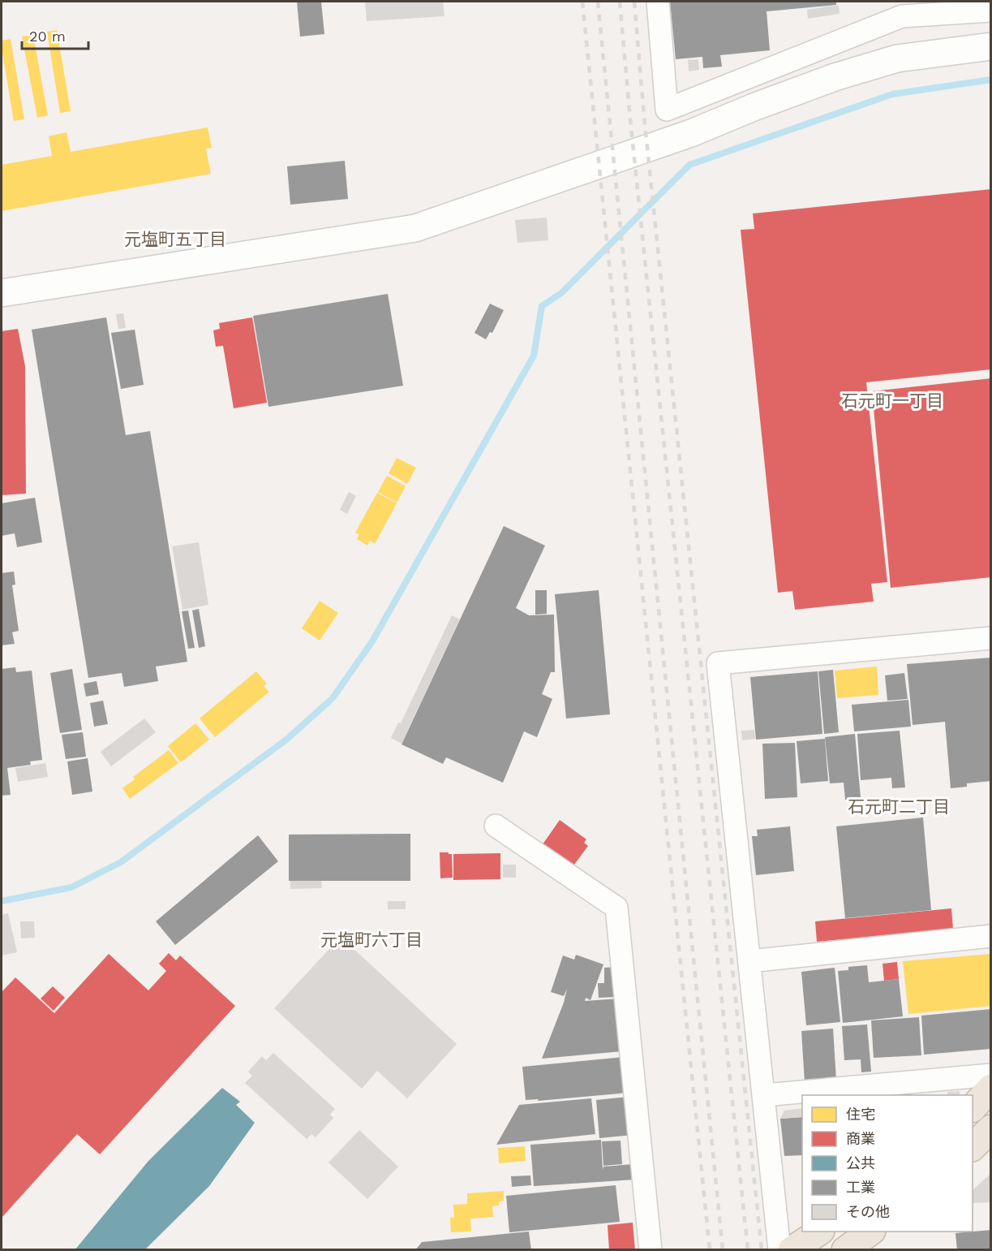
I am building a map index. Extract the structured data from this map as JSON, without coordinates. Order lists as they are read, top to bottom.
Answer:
{
  "districts": [
    "元塩町五丁目",
    "石元町一丁目",
    "石元町二丁目",
    "元塩町六丁目"
  ],
  "legend": [
    "住宅",
    "商業",
    "公共",
    "工業",
    "その他"
  ],
  "scale_bar": "20 m"
}
